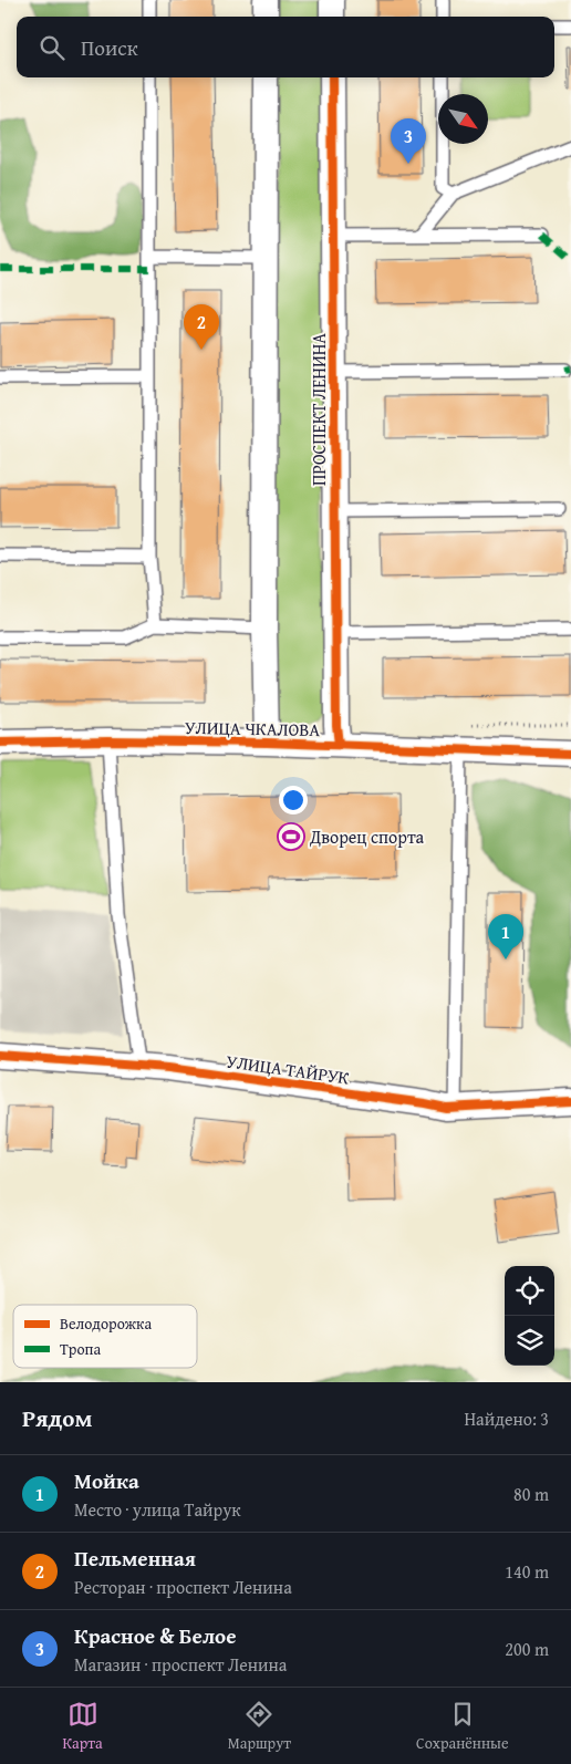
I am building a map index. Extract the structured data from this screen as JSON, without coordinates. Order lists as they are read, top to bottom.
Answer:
{
  "streets": {
    "street": ["ПРОСПЕКТ ЛЕНИНА", "УЛИЦА ЧКАЛОВА", "УЛИЦА ТАЙРУК"]
  },
  "crossings": [
    ["ПРОСПЕКТ ЛЕНИНА", "УЛИЦА ЧКАЛОВА"]
  ],
  "places": {
    "sports": ["Дворец спорта"]
  },
  "legend": ["Велодорожка", "Тропа"],
  "north": "bottom right",
  "page": {
    "search": "Поиск",
    "pins": ["3", "2", "1"],
    "heading": ["Рядом", "Найдено: 3"],
    "list": [
      {
        "mark": "1",
        "name": "Мойка",
        "note": "Место · улица Тайрук",
        "value": "80 m"
      },
      {
        "mark": "2",
        "name": "Пельменная",
        "note": "Ресторан · проспект Ленина",
        "value": "140 m"
      },
      {
        "mark": "3",
        "name": "Красное & Белое",
        "note": "Магазин · проспект Ленина",
        "value": "200 m"
      }
    ],
    "nav": ["Карта", "Маршрут", "Сохранённые"]
  }
}
